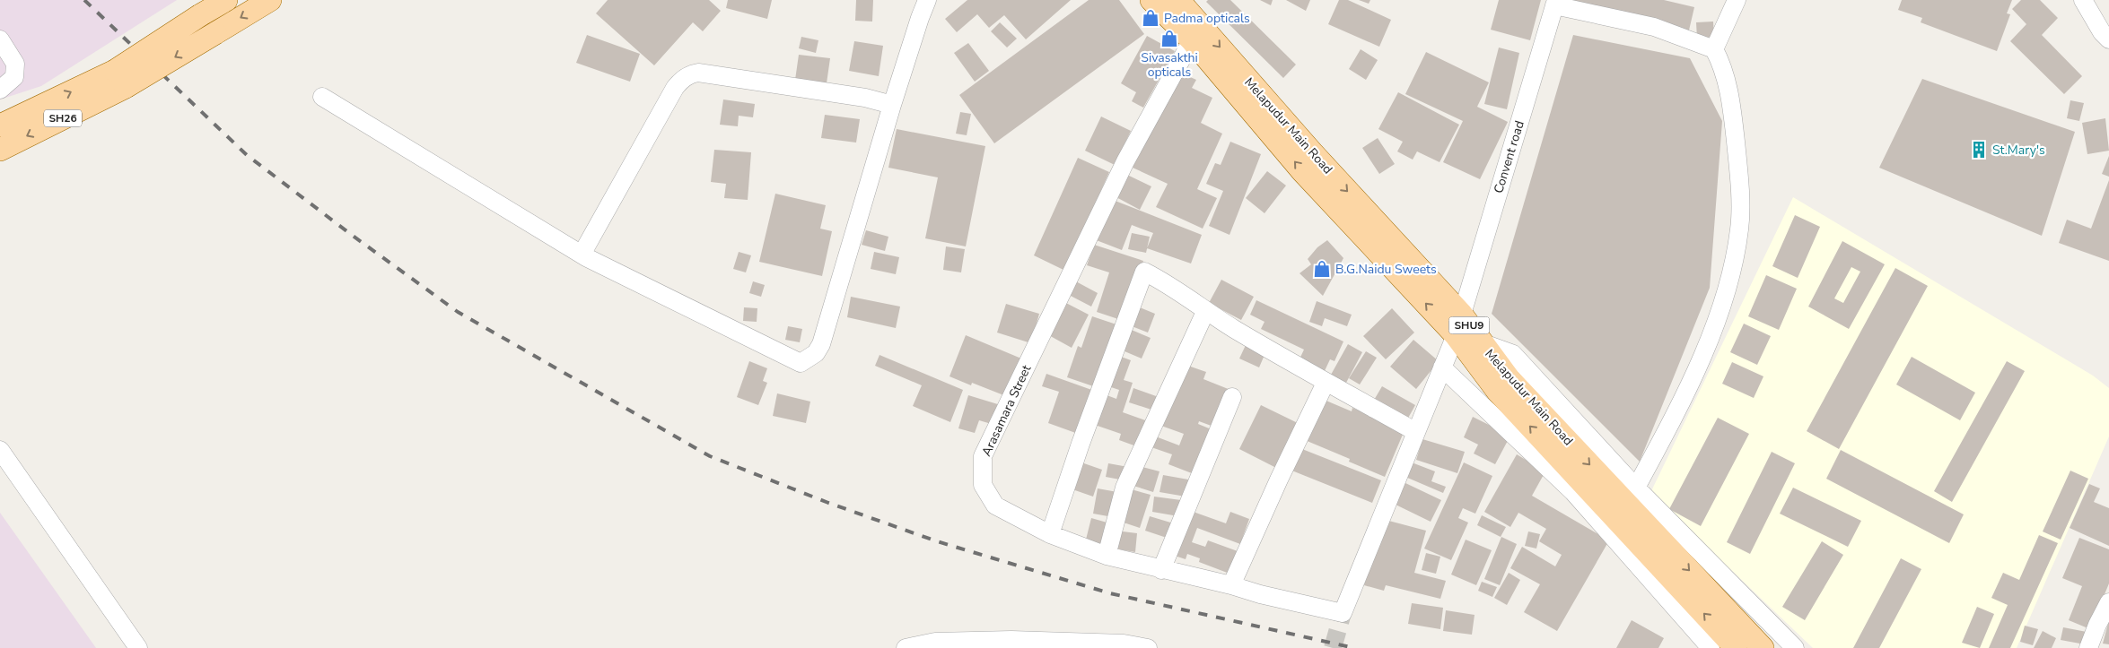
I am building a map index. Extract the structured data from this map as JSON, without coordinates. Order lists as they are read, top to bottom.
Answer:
{
  "streets": {
    "main road": ["SH26", "Melapudur Main Road", "SHU9"],
    "street": ["Convent road", "Arasamara Street"]
  },
  "crossings": [
    ["Melapudur Main Road", "Convent road"],
    ["Melapudur Main Road", "Arasamara Street"],
    ["Convent road", "Arasamara Street"]
  ],
  "places": {
    "shop": ["Padma opticals", "Sivasakthi opticals", "B.G.Naidu Sweets"],
    "building": ["St.Mary's"]
  }
}
